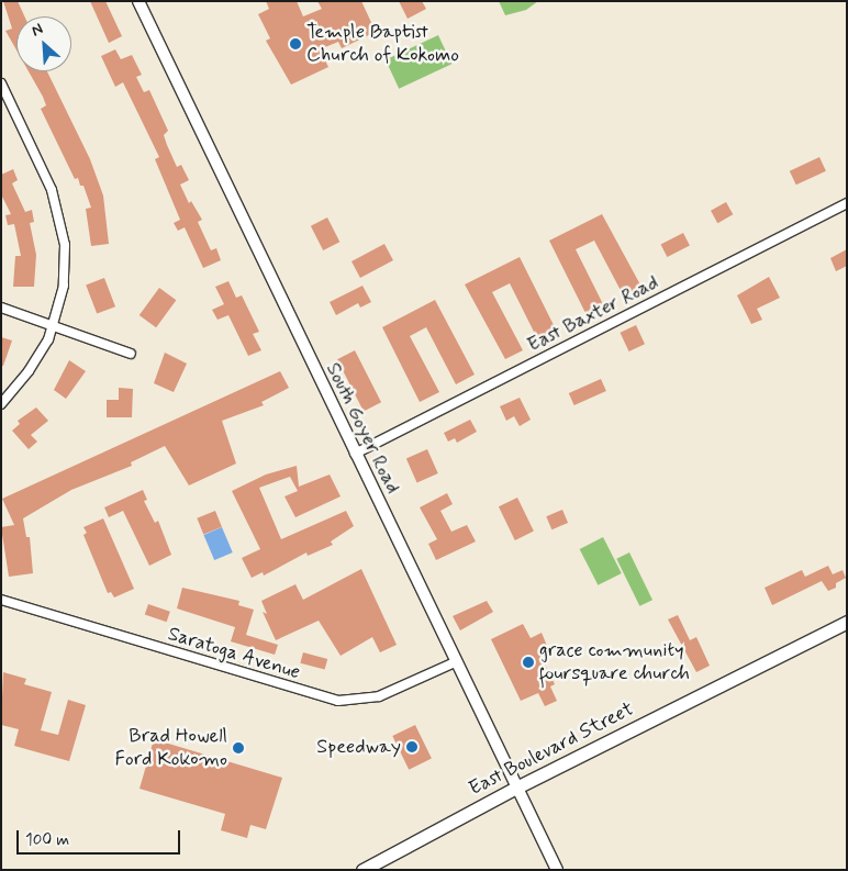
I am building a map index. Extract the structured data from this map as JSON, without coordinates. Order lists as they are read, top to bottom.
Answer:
{
  "streets": {
    "main road": ["East Boulevard Street"],
    "street": ["East Baxter Road", "South Goyer Road", "Saratoga Avenue"]
  },
  "crossings": [
    ["East Baxter Road", "South Goyer Road"],
    ["South Goyer Road", "Saratoga Avenue"],
    ["South Goyer Road", "East Boulevard Street"]
  ],
  "places": [
    "Temple Baptist Church of Kokomo",
    "grace community foursquare church",
    "Speedway",
    "Brad Howell Ford Kokomo"
  ],
  "scale_bar": "100 m",
  "north": "top left"
}
